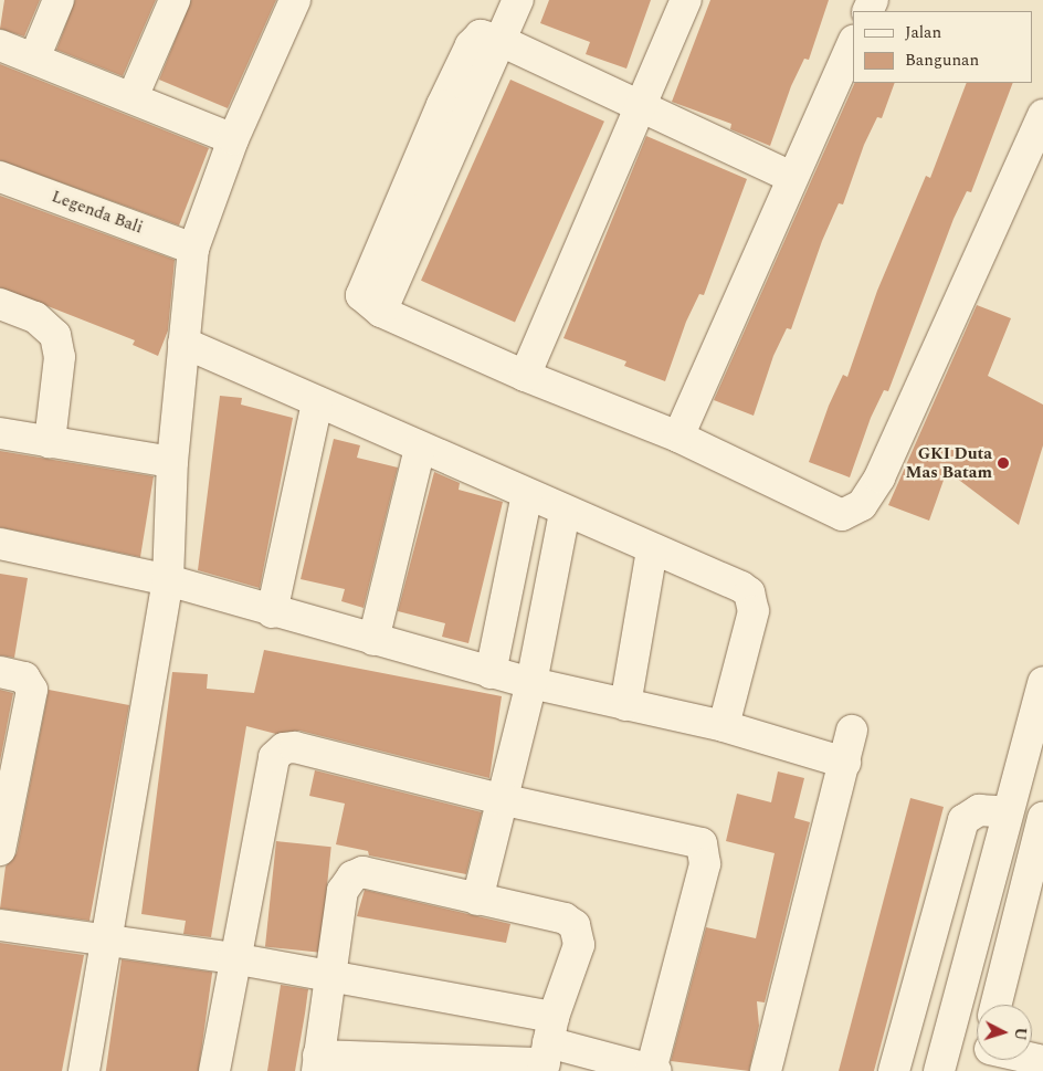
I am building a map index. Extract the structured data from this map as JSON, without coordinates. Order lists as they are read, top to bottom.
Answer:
{
  "streets": {
    "street": ["Legenda Bali"]
  },
  "places": ["GKI Duta Mas Batam"],
  "legend": ["Jalan", "Bangunan"],
  "north": "right"
}
